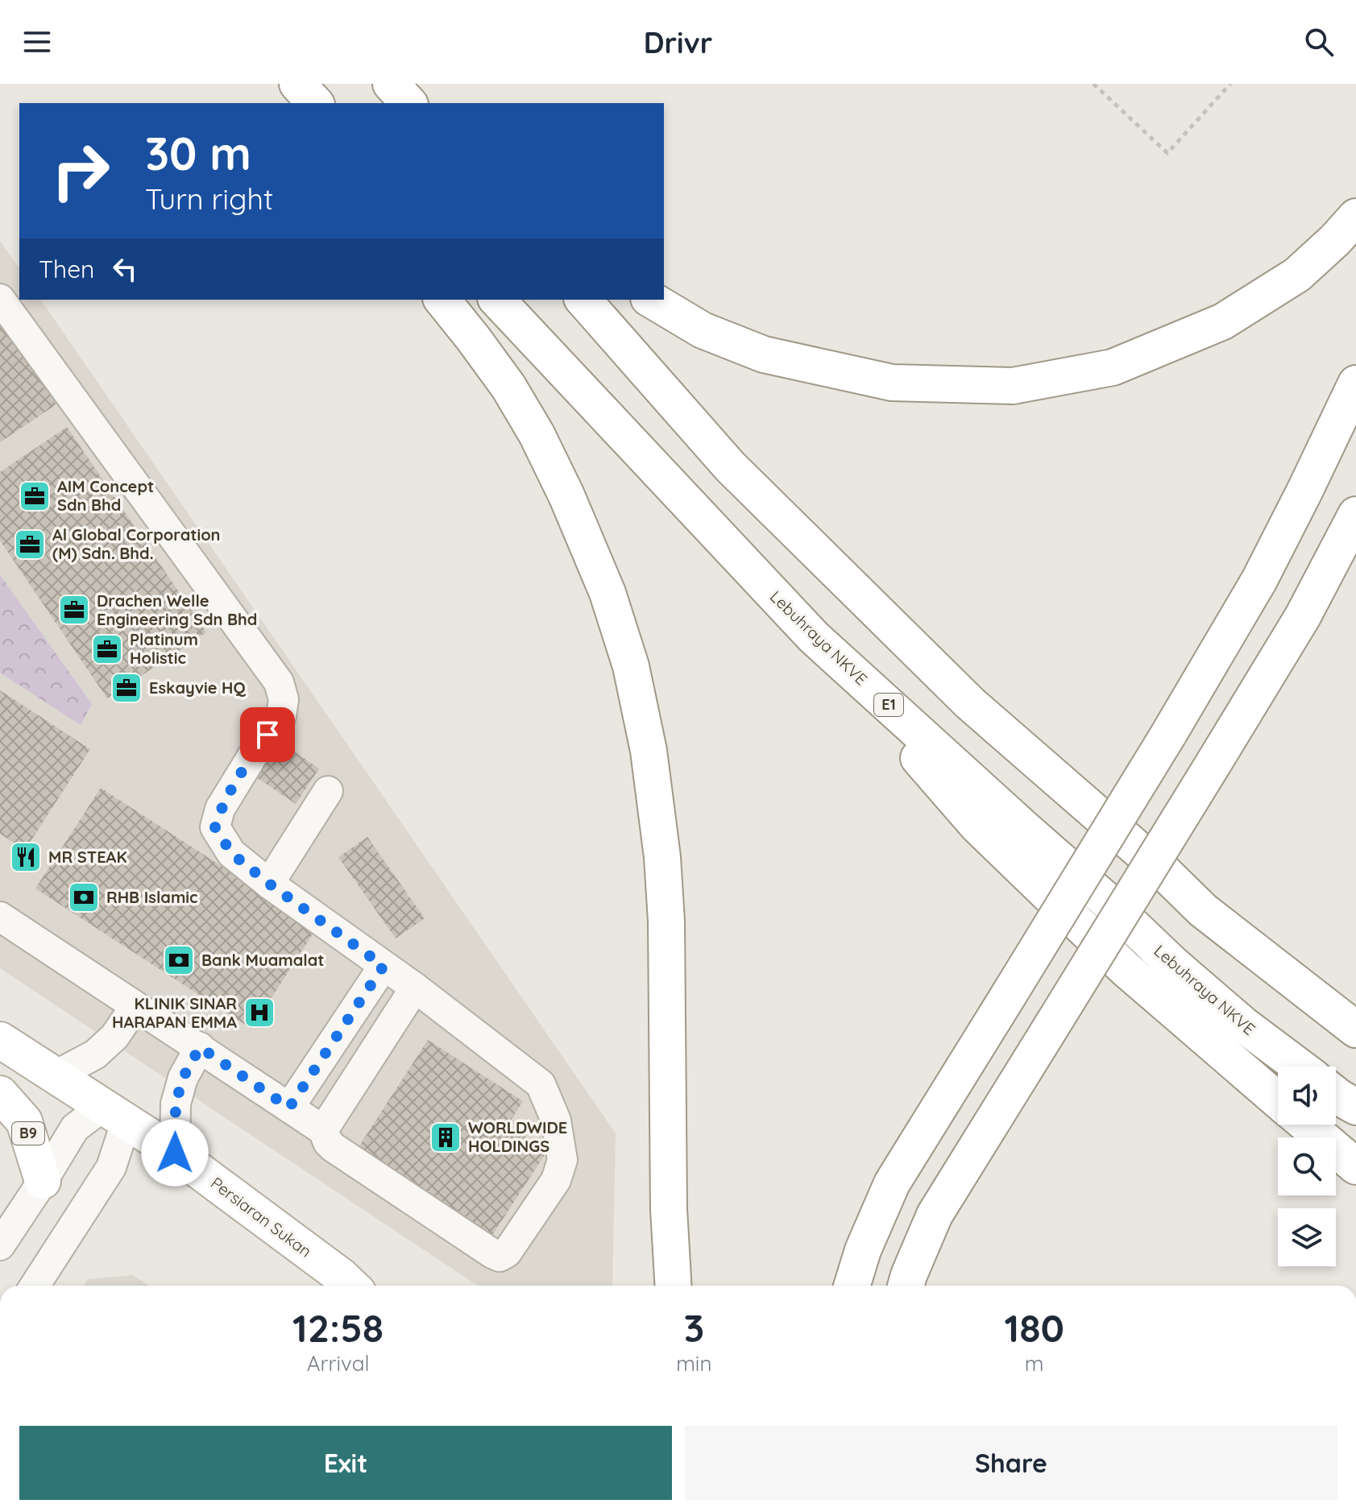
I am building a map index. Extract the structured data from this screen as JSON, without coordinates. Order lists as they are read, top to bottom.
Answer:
{
  "streets": {
    "main road": [
      "Lebuhraya NKVE",
      "E1",
      "B9",
      "Persiaran Sukan"
    ]
  },
  "places": {
    "office": [
      "AIM Concept Sdn Bhd",
      "Al Global Corporation (M) Sdn. Bhd.",
      "Drachen Welle Engineering Sdn Bhd",
      "Platinum Holistic",
      "Eskayvie HQ"
    ],
    "restaurant": ["MR STEAK"],
    "bank": ["RHB Islamic", "Bank Muamalat"],
    "hospital": ["KLINIK SINAR HARAPAN EMMA"],
    "building": ["WORLDWIDE HOLDINGS"]
  },
  "page": {
    "header": "Drivr",
    "turn": ["30 m", "Turn right"],
    "then": "Then",
    "eta": [
      "12:58",
      "Arrival",
      "3",
      "min",
      "180",
      "m"
    ],
    "buttons": ["Exit", "Share"]
  }
}
